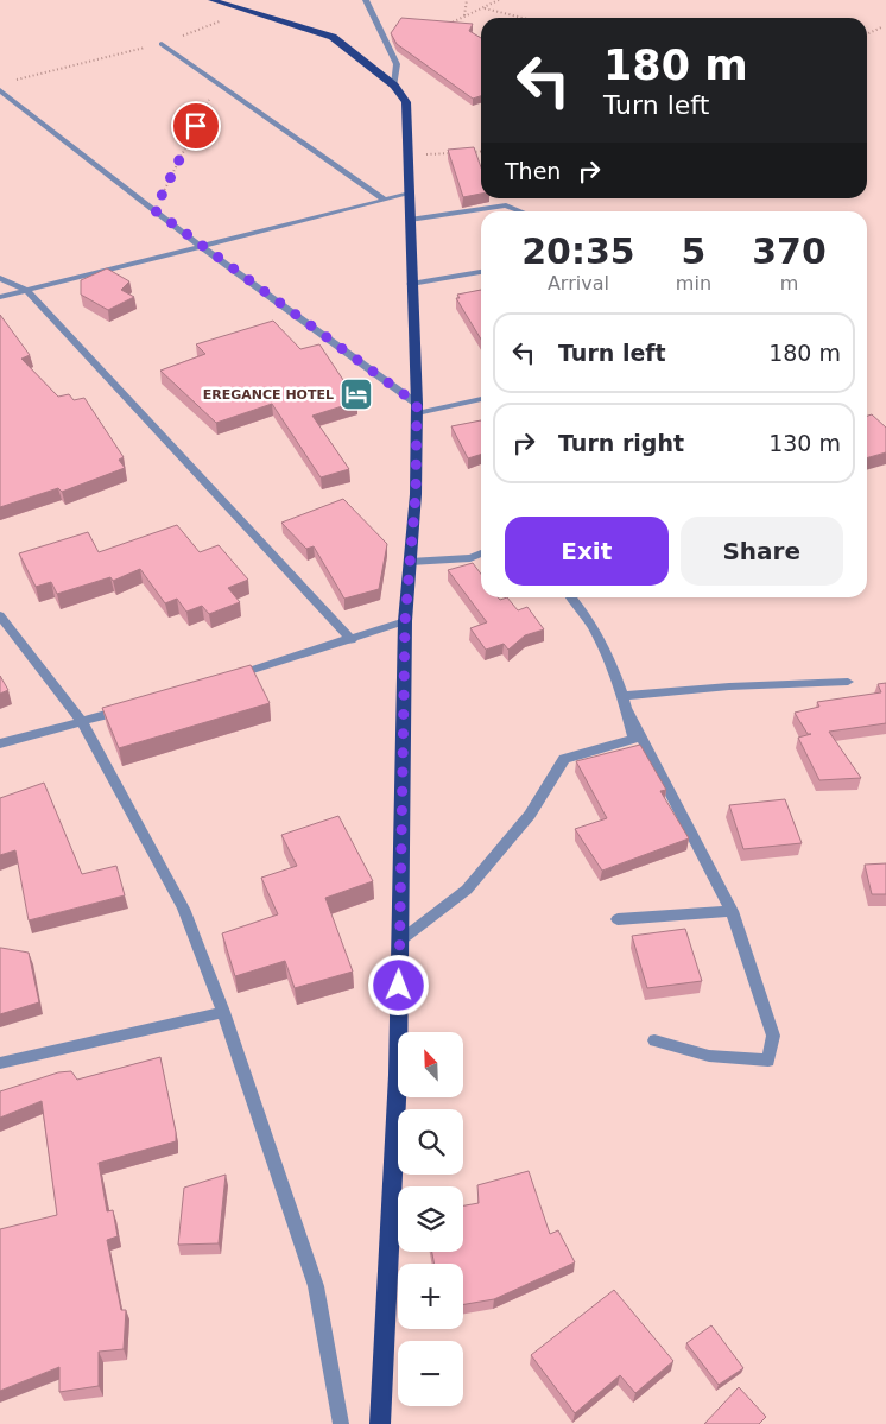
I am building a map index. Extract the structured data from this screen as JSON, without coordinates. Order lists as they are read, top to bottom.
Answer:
{
  "places": {
    "hotel": ["EREGANCE HOTEL"]
  },
  "north": "top left",
  "page": {
    "turn": ["180 m", "Turn left"],
    "then": "Then",
    "eta": [
      "20:35",
      "Arrival",
      "5",
      "min",
      "370",
      "m"
    ],
    "list": [
      {
        "name": "Turn left",
        "value": "180 m"
      },
      {
        "name": "Turn right",
        "value": "130 m"
      }
    ],
    "buttons": ["Exit", "Share"],
    "map_buttons": ["+", "−"]
  }
}
